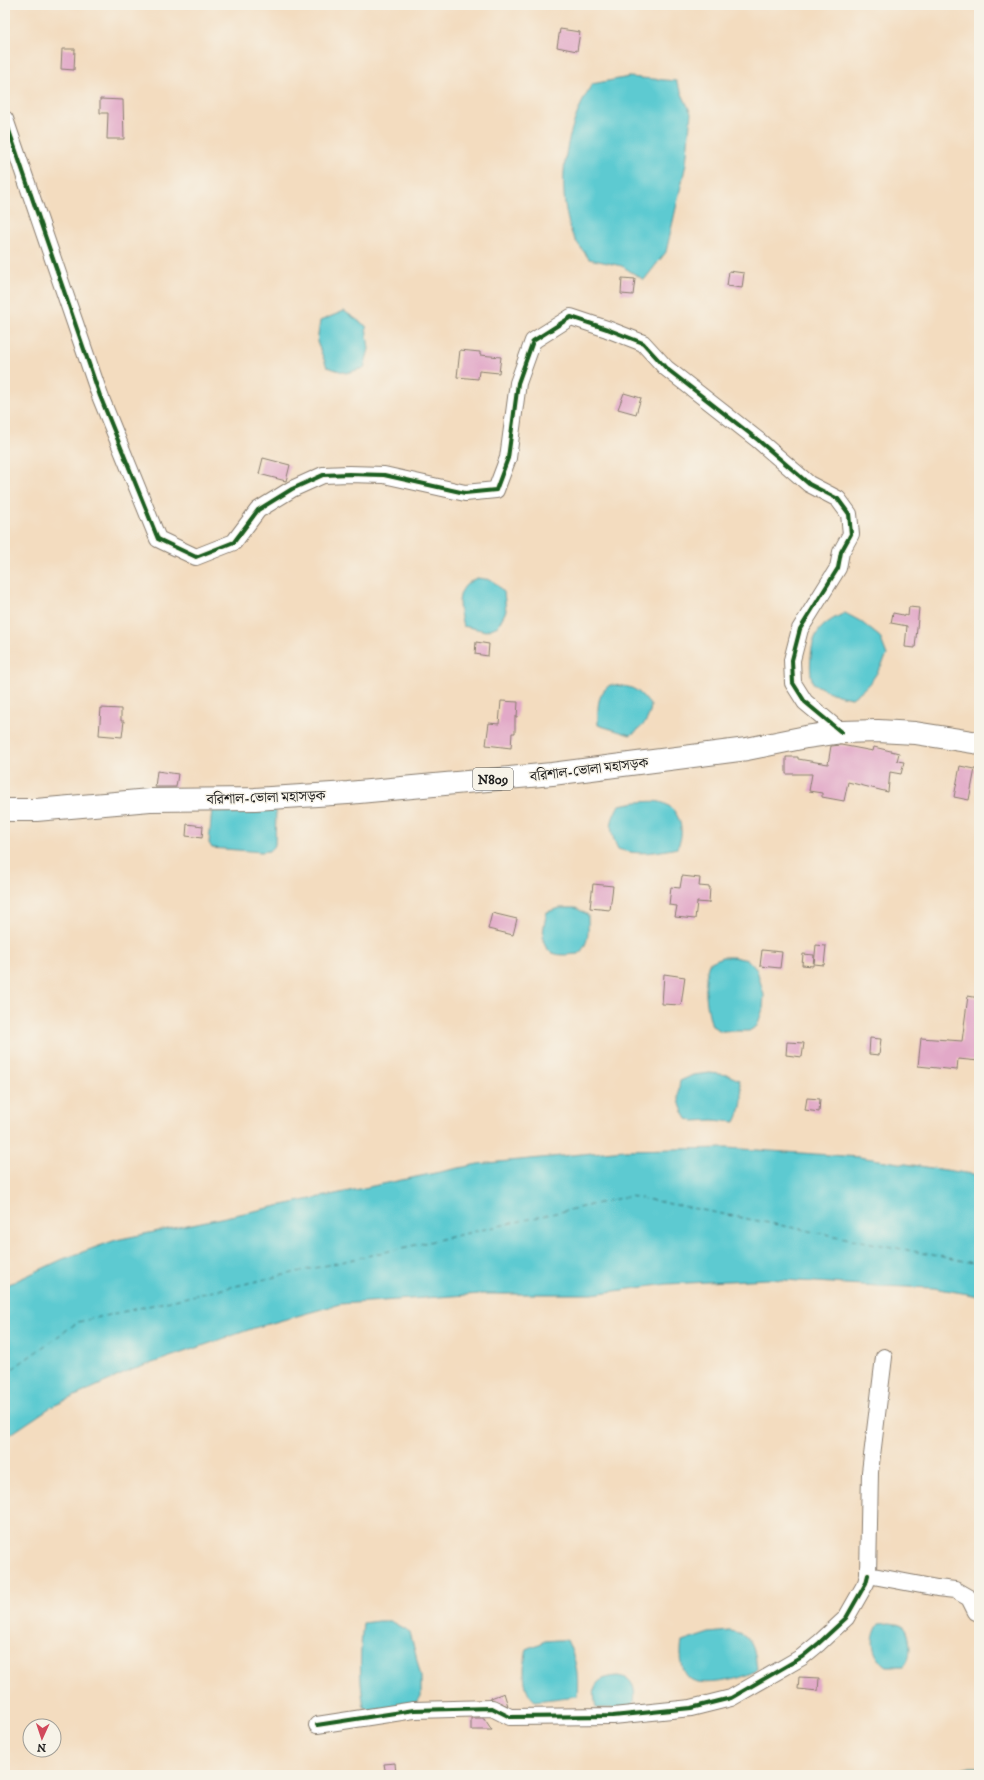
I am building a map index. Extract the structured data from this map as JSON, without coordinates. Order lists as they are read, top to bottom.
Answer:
{
  "streets": {
    "highway": ["বরিশাল-ভোলা মহাসড়ক", "N809"]
  },
  "north": "bottom"
}
